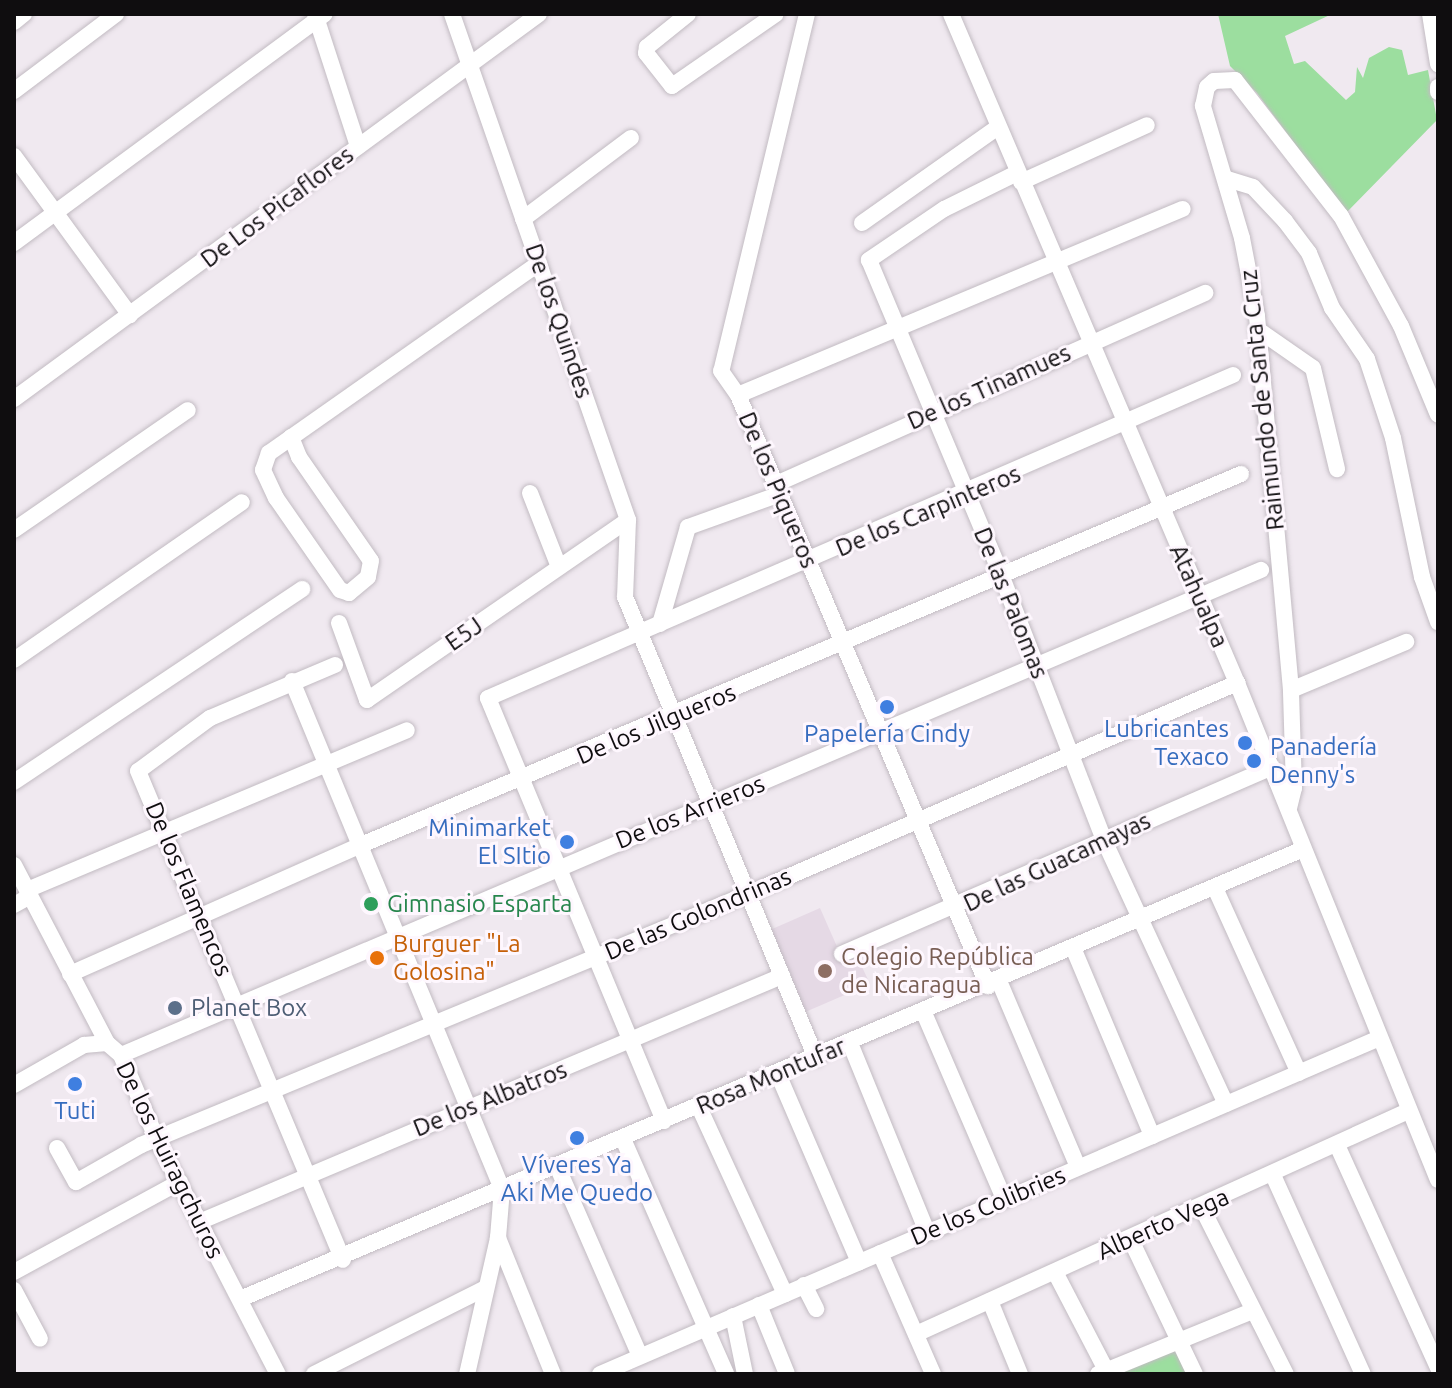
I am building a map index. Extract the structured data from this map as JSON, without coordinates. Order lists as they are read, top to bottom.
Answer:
{
  "streets": {
    "street": [
      "De Los Picaflores",
      "De los Quindes",
      "De los Tinamues",
      "Raimundo de Santa Cruz",
      "De los Piqueros",
      "De los Carpinteros",
      "Atahualpa",
      "De las Palomas",
      "E5J",
      "De los Jilgueros",
      "De los Arrieros",
      "De las Guacamayas",
      "De los Flamencos",
      "De las Golondrinas",
      "Rosa Montufar",
      "De los Albatros",
      "De los Huiragchuros",
      "De los Colibries",
      "Alberto Vega"
    ]
  },
  "crossings": [
    ["De Los Picaflores", "De los Quindes"],
    ["De los Quindes", "De los Carpinteros"],
    ["De los Quindes", "E5J"],
    ["De los Quindes", "De los Jilgueros"],
    ["De los Quindes", "De los Arrieros"],
    ["De los Quindes", "De las Golondrinas"],
    ["De los Quindes", "Rosa Montufar"],
    ["De los Quindes", "De los Albatros"],
    ["De los Tinamues", "De los Piqueros"],
    ["De los Tinamues", "De los Carpinteros"],
    ["De los Tinamues", "Atahualpa"],
    ["De los Tinamues", "De las Palomas"],
    ["Raimundo de Santa Cruz", "Atahualpa"],
    ["De los Piqueros", "De los Carpinteros"],
    ["De los Piqueros", "Atahualpa"],
    ["De los Piqueros", "De las Palomas"],
    ["De los Piqueros", "De los Jilgueros"],
    ["De los Piqueros", "De los Arrieros"],
    ["De los Piqueros", "De las Guacamayas"],
    ["De los Piqueros", "De las Golondrinas"],
    ["De los Piqueros", "Rosa Montufar"],
    ["De los Piqueros", "De los Colibries"],
    ["De los Carpinteros", "Atahualpa"],
    ["De los Carpinteros", "De las Palomas"],
    ["De los Carpinteros", "De los Jilgueros"],
    ["Atahualpa", "De las Palomas"],
    ["Atahualpa", "De los Jilgueros"],
    ["Atahualpa", "De los Arrieros"],
    ["Atahualpa", "De las Guacamayas"],
    ["Atahualpa", "De las Golondrinas"],
    ["Atahualpa", "Rosa Montufar"],
    ["Atahualpa", "De los Colibries"],
    ["Atahualpa", "Alberto Vega"],
    ["De las Palomas", "De los Jilgueros"],
    ["De las Palomas", "De los Arrieros"],
    ["De las Palomas", "De las Guacamayas"],
    ["De las Palomas", "De las Golondrinas"],
    ["De las Palomas", "Rosa Montufar"],
    ["De las Palomas", "De los Colibries"],
    ["De los Jilgueros", "De los Flamencos"],
    ["De los Jilgueros", "De los Huiragchuros"],
    ["De los Arrieros", "De los Flamencos"],
    ["De los Arrieros", "De los Huiragchuros"],
    ["De los Flamencos", "De las Golondrinas"],
    ["De los Flamencos", "Rosa Montufar"],
    ["De los Flamencos", "De los Albatros"],
    ["De las Golondrinas", "De los Huiragchuros"],
    ["Rosa Montufar", "De los Huiragchuros"],
    ["De los Albatros", "De los Huiragchuros"]
  ],
  "places": [
    "Papelería Cindy",
    "Lubricantes Texaco",
    "Panadería Denny's",
    "Minimarket El SItio",
    "Gimnasio Esparta",
    "Burguer \"La Golosina\"",
    "Colegio República de Nicaragua",
    "Planet Box",
    "Tuti",
    "Víveres Ya Aki Me Quedo"
  ]
}
